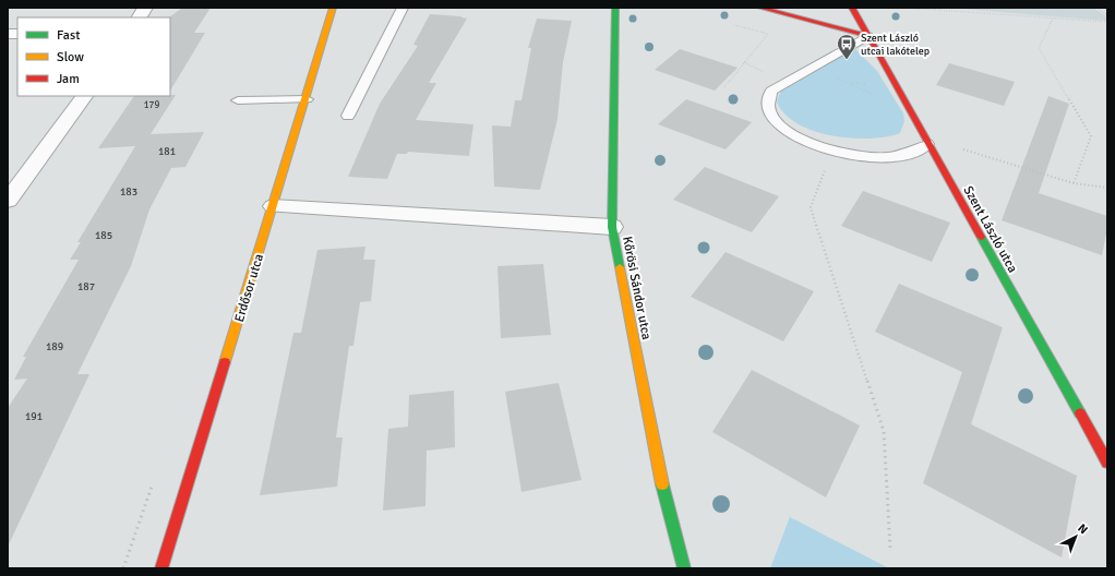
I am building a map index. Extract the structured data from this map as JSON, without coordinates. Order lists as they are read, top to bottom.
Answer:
{
  "streets": {
    "street": ["Szent László utca", "Erdősor utca", "Kőrösi Sándor utca"]
  },
  "places": {
    "bus stop": ["Szent László utcai lakótelep"]
  },
  "house_numbers": [
    "179",
    "181",
    "183",
    "185",
    "187",
    "189",
    "191"
  ],
  "legend": ["Fast", "Slow", "Jam"],
  "north": "top right"
}
